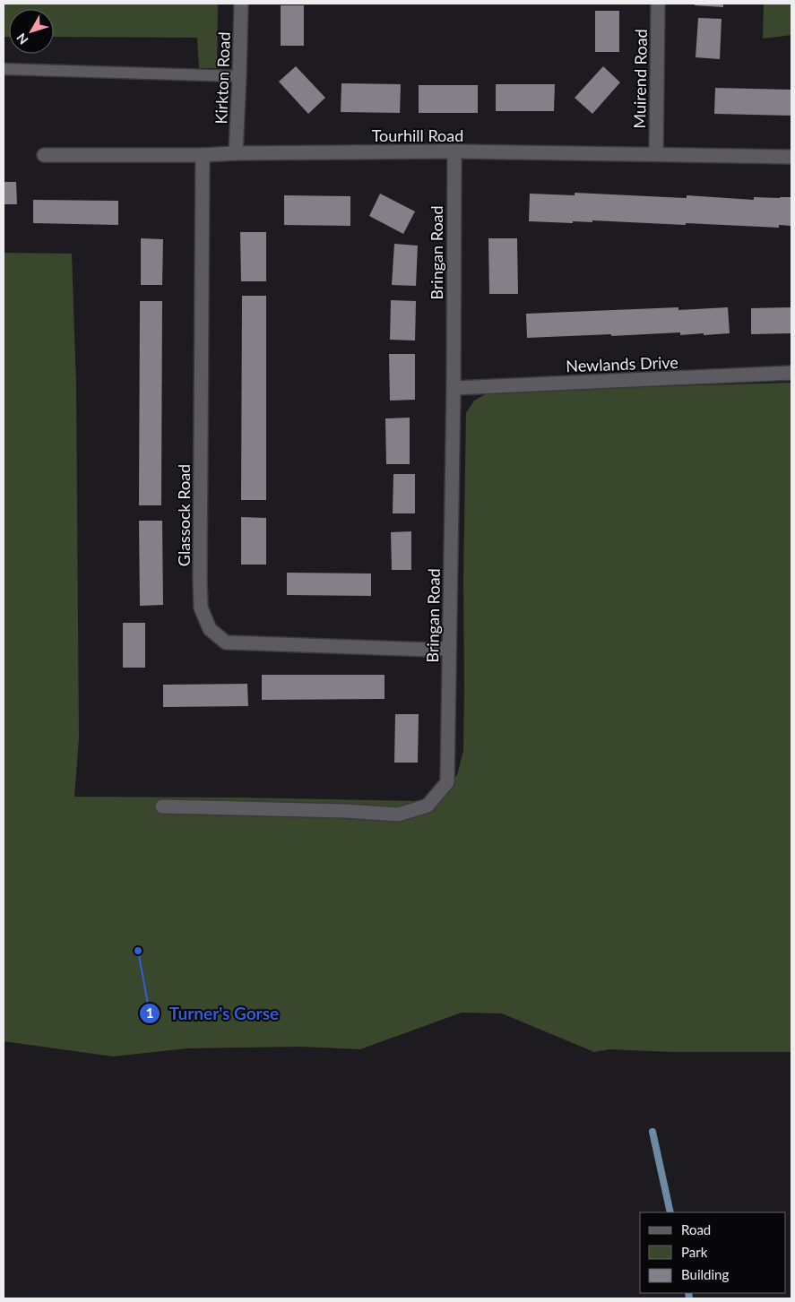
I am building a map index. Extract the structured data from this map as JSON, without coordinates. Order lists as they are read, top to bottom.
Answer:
{
  "streets": {
    "street": [
      "Kirkton Road",
      "Muirend Road",
      "Tourhill Road",
      "Bringan Road",
      "Newlands Drive",
      "Glassock Road"
    ]
  },
  "crossings": [
    ["Kirkton Road", "Tourhill Road"],
    ["Muirend Road", "Tourhill Road"],
    ["Tourhill Road", "Bringan Road"],
    ["Tourhill Road", "Glassock Road"],
    ["Bringan Road", "Newlands Drive"],
    ["Bringan Road", "Glassock Road"]
  ],
  "places": ["Turner's Gorse"],
  "legend": ["Road", "Park", "Building"],
  "north": "bottom left"
}
